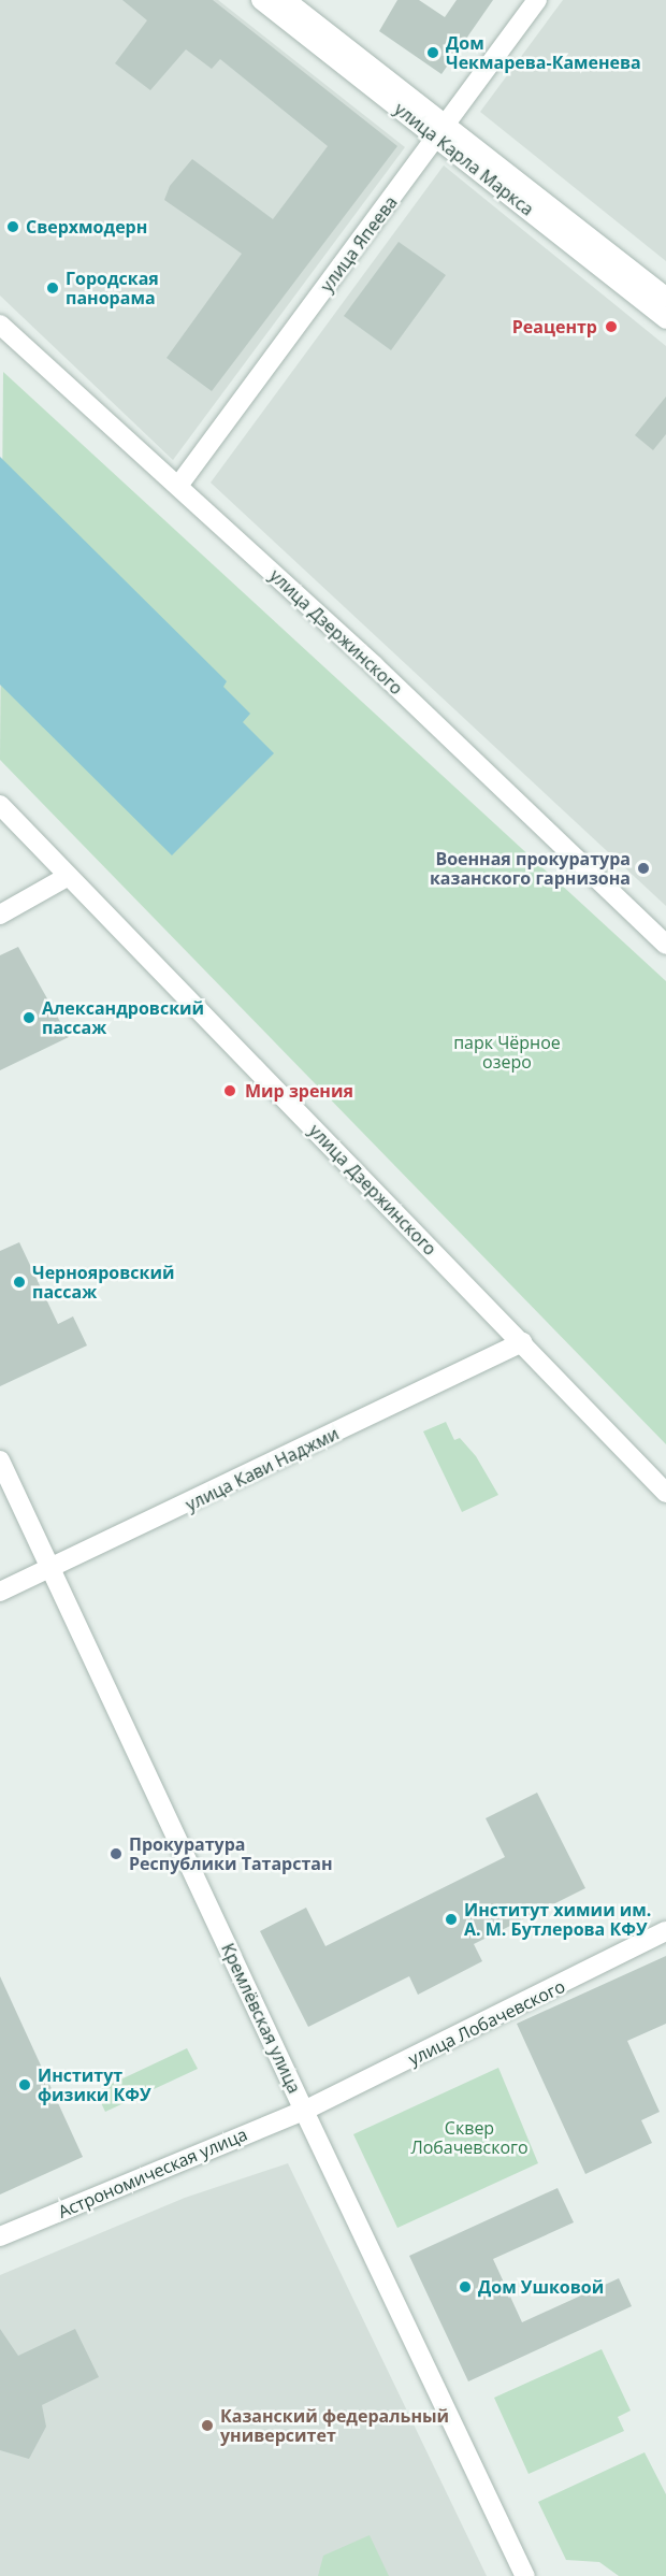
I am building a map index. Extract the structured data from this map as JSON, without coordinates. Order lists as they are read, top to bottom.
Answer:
{
  "streets": {
    "street": [
      "улица Карла Маркса",
      "улица Япеева",
      "улица Дзержинского",
      "улица Кави Наджми",
      "Кремлёвская улица",
      "улица Лобачевского",
      "Астрономическая улица"
    ]
  },
  "crossings": [
    ["улица Карла Маркса", "улица Япеева"],
    ["улица Япеева", "улица Дзержинского"],
    ["улица Дзержинского", "улица Кави Наджми"],
    ["улица Кави Наджми", "Кремлёвская улица"],
    ["Кремлёвская улица", "улица Лобачевского"],
    ["Кремлёвская улица", "Астрономическая улица"],
    ["улица Лобачевского", "Астрономическая улица"]
  ],
  "parks": ["парк Чёрное озеро", "Сквер Лобачевского"],
  "places": [
    "Дом Чекмарева-Каменева",
    "Сверхмодерн",
    "Городская панорама",
    "Реацентр",
    "Военная прокуратура казанского гарнизона",
    "Александровский пассаж",
    "Мир зрения",
    "Чернояровский пассаж",
    "Прокуратура Республики Татарстан",
    "Институт химии им. А. М. Бутлерова КФУ",
    "Институт физики КФУ",
    "Дом Ушковой",
    "Казанский федеральный университет"
  ]
}
